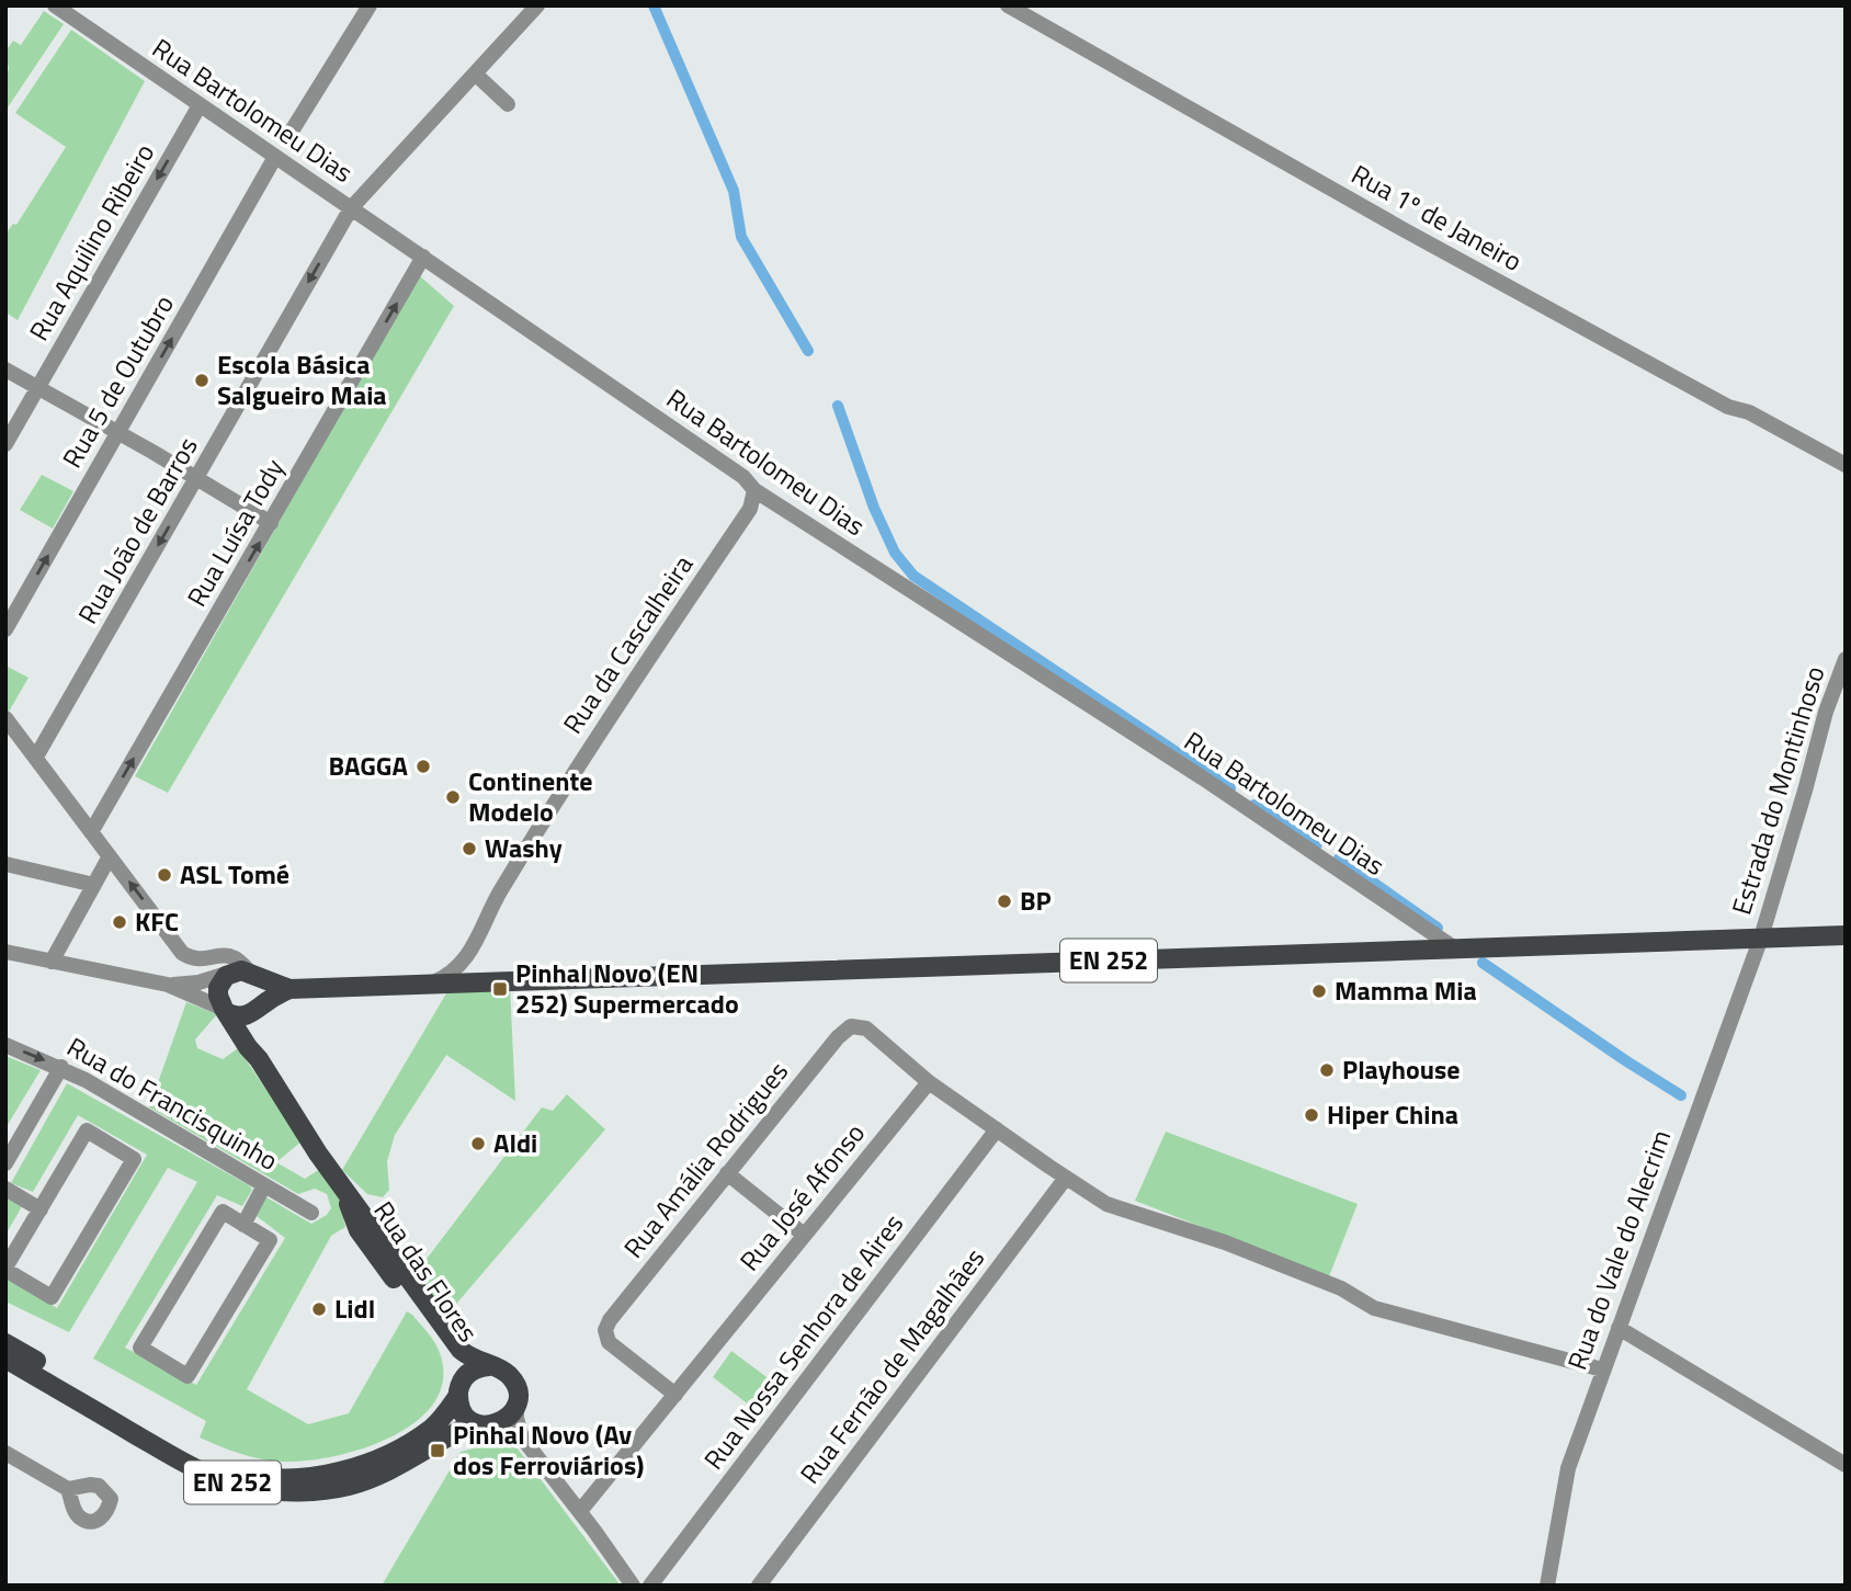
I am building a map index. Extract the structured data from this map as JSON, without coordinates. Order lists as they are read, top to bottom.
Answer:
{
  "streets": {
    "main road": ["EN 252", "Rua das Flores"],
    "street": [
      "Rua Bartolomeu Dias",
      "Rua 1º de Janeiro",
      "Rua Aquilino Ribeiro",
      "Rua 5 de Outubro",
      "Rua João de Barros",
      "Rua Luísa Tody",
      "Rua da Cascalheira",
      "Estrada do Montinhoso",
      "Rua do Francisquinho",
      "Rua Amália Rodrigues",
      "Rua José Afonso",
      "Rua do Vale do Alecrim",
      "Rua Nossa Senhora de Aires",
      "Rua Fernão de Magalhães"
    ]
  },
  "crossings": [
    ["Rua Bartolomeu Dias", "Rua Aquilino Ribeiro"],
    ["Rua Bartolomeu Dias", "Rua 5 de Outubro"],
    ["Rua Bartolomeu Dias", "Rua João de Barros"],
    ["Rua Bartolomeu Dias", "Rua Luísa Tody"],
    ["Rua Bartolomeu Dias", "Rua da Cascalheira"],
    ["Rua Bartolomeu Dias", "EN 252"],
    ["Rua da Cascalheira", "EN 252"],
    ["Estrada do Montinhoso", "EN 252"],
    ["Estrada do Montinhoso", "Rua do Vale do Alecrim"],
    ["EN 252", "Rua do Vale do Alecrim"],
    ["EN 252", "Rua das Flores"],
    ["Rua Amália Rodrigues", "Rua José Afonso"]
  ],
  "one_way": [
    "Rua Aquilino Ribeiro",
    "Rua 5 de Outubro",
    "Rua João de Barros",
    "Rua Luísa Tody"
  ],
  "places": {
    "other": [
      "Escola Básica Salgueiro Maia",
      "BAGGA",
      "Continente Modelo",
      "Washy",
      "ASL Tomé",
      "BP",
      "KFC",
      "Mamma Mia",
      "Playhouse",
      "Hiper China",
      "Aldi",
      "Lidl"
    ],
    "transit": ["Pinhal Novo (EN 252) Supermercado", "Pinhal Novo (Av dos Ferroviários)"]
  }
}
